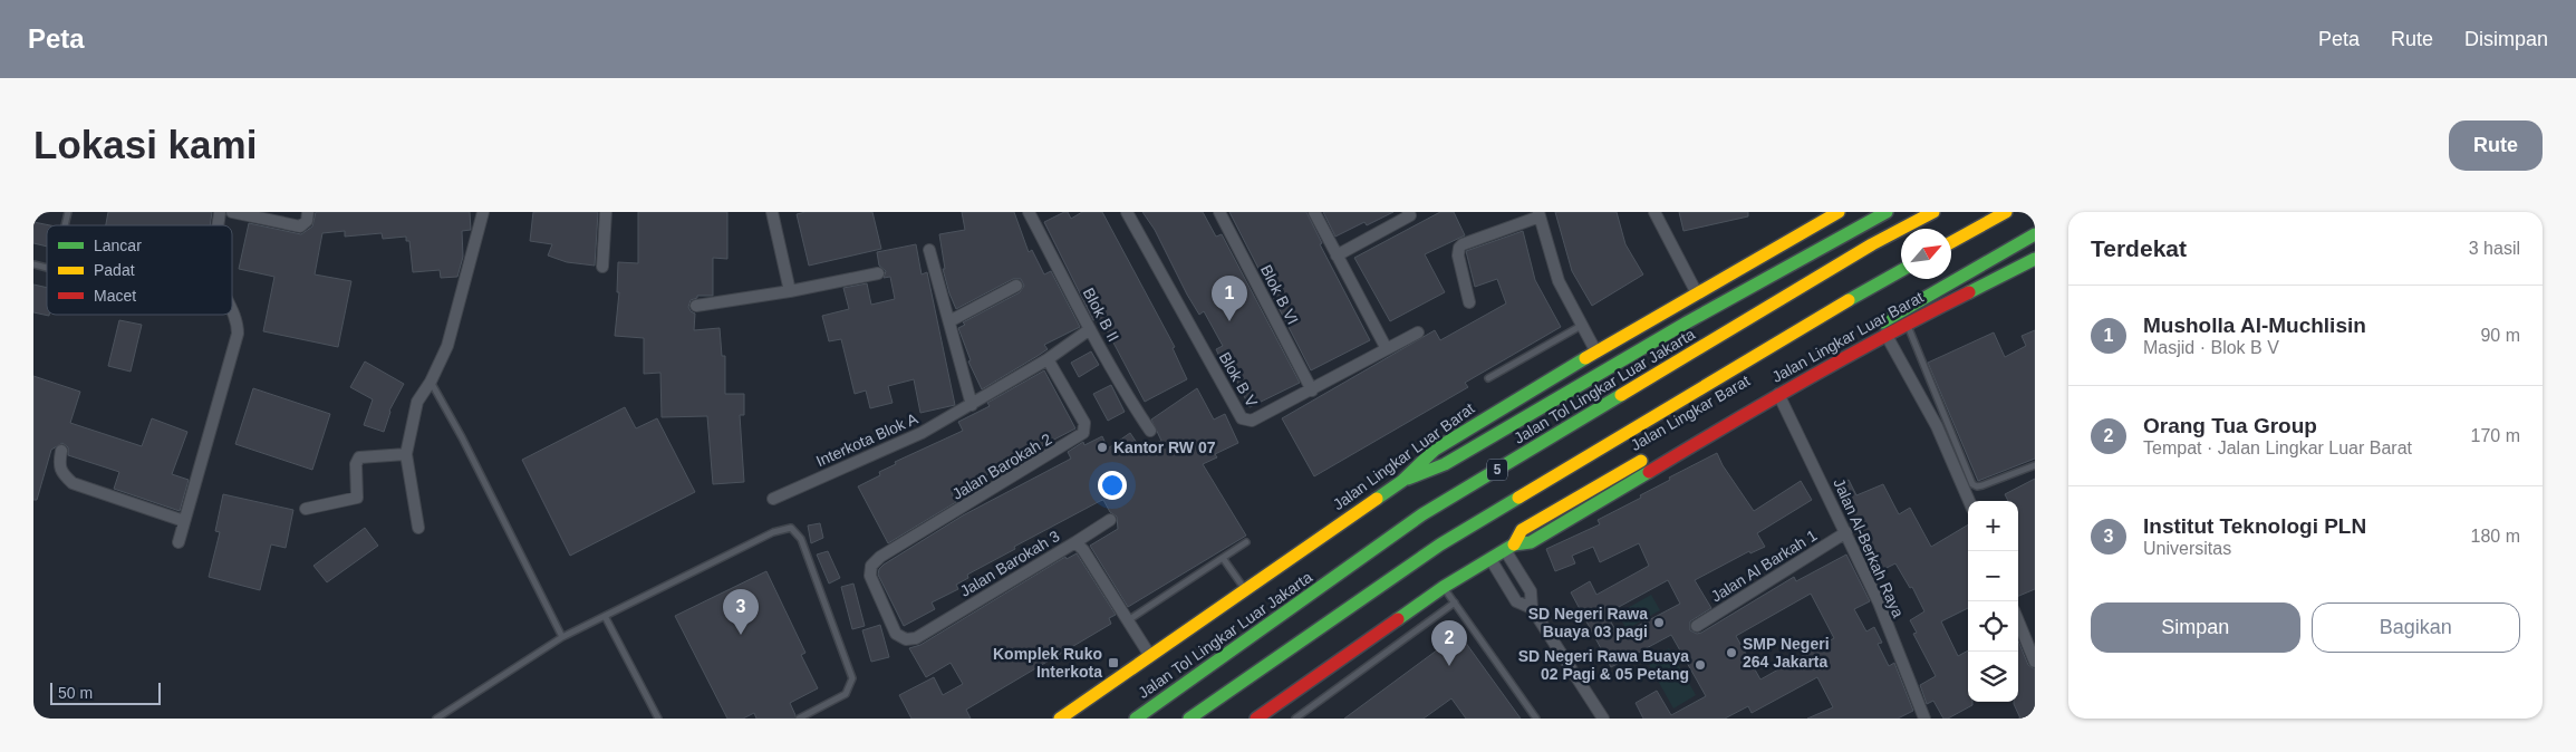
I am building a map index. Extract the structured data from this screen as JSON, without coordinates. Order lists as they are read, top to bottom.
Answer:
{
  "streets": {
    "main road": [
      "Jalan Lingkar Luar Barat",
      "Jalan Tol Lingkar Luar Jakarta",
      "Jalan Lingkar Barat",
      "5"
    ],
    "street": [
      "Blok B VI",
      "Blok B II",
      "Blok B V",
      "Interkota Blok A",
      "Jalan Barokah 2",
      "Jalan Al-Berkah Raya",
      "Jalan Barokah 3",
      "Jalan Al Barkah 1"
    ]
  },
  "crossings": [
    ["Blok B VI", "Blok B V"],
    ["Blok B II", "Interkota Blok A"],
    ["Jalan Lingkar Luar Barat", "Jalan Lingkar Barat"],
    ["Jalan Lingkar Luar Barat", "Jalan Al-Berkah Raya"],
    ["Jalan Lingkar Luar Barat", "Jalan Barokah 3"],
    ["Interkota Blok A", "Jalan Barokah 2"],
    ["Jalan Barokah 2", "Jalan Barokah 3"],
    ["Jalan Al-Berkah Raya", "Jalan Al Barkah 1"]
  ],
  "places": {
    "other": [
      "Kantor RW 07",
      "SD Negeri Rawa Buaya 03 pagi",
      "SMP Negeri 264 Jakarta",
      "SD Negeri Rawa Buaya 02 Pagi & 05 Petang"
    ],
    "transit": ["Komplek Ruko Interkota"]
  },
  "legend": ["Lancar", "Padat", "Macet"],
  "scale_bar": "50 m",
  "north": "top right",
  "page": {
    "header": "Peta",
    "nav": ["Peta", "Rute", "Disimpan"],
    "buttons": [
      "Rute",
      ["Simpan", "Bagikan"]
    ],
    "title": "Lokasi kami",
    "heading": ["Terdekat", "3 hasil"],
    "pins": ["1", "3", "2"],
    "list": [
      {
        "mark": "1",
        "name": "Musholla Al-Muchlisin",
        "note": "Masjid · Blok B V",
        "value": "90 m"
      },
      {
        "mark": "2",
        "name": "Orang Tua Group",
        "note": "Tempat · Jalan Lingkar Luar Barat",
        "value": "170 m"
      },
      {
        "mark": "3",
        "name": "Institut Teknologi PLN",
        "note": "Universitas",
        "value": "180 m"
      }
    ],
    "map_buttons": ["+", "−"],
    "scale": "50 m"
  }
}
